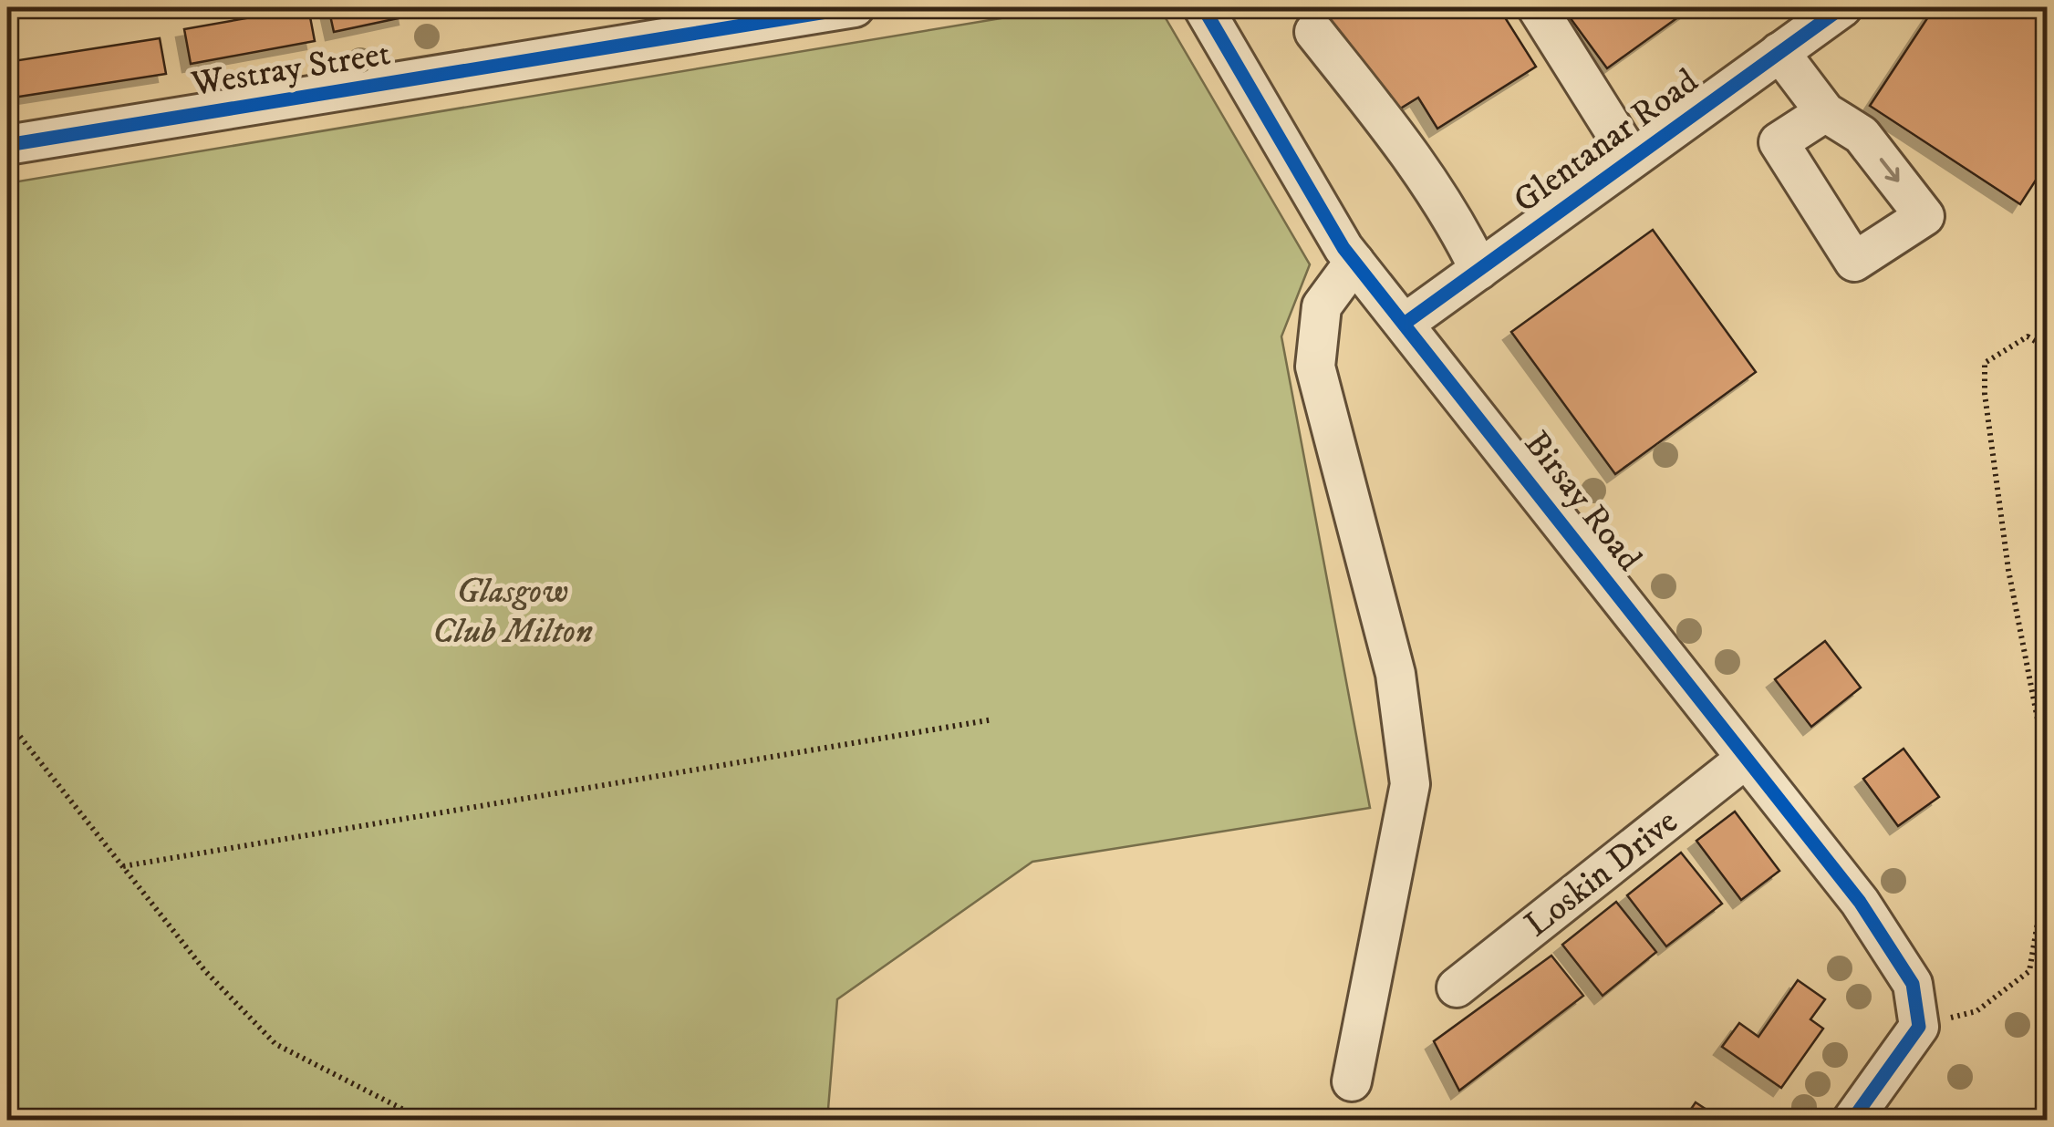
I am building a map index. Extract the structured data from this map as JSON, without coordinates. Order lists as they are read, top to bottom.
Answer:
{
  "streets": {
    "street": [
      "Westray Street",
      "Glentanar Road",
      "Birsay Road",
      "Loskin Drive"
    ]
  },
  "crossings": [
    ["Glentanar Road", "Birsay Road"],
    ["Birsay Road", "Loskin Drive"]
  ],
  "parks": ["Glasgow Club Milton"]
}
